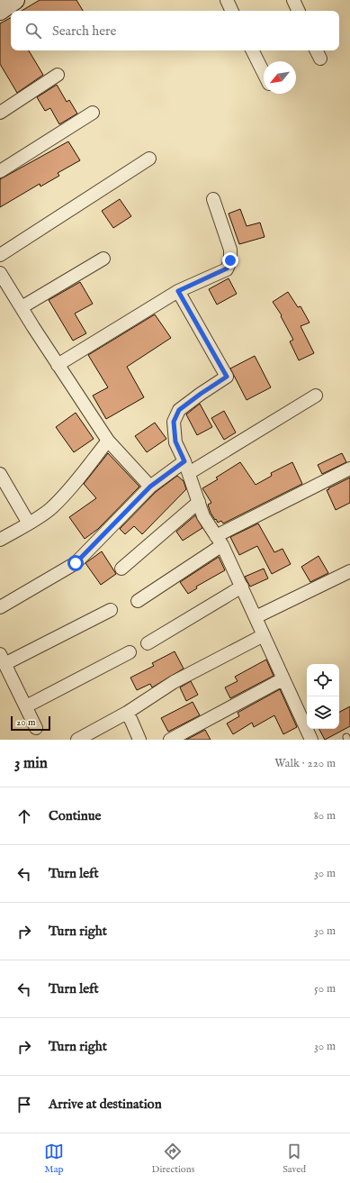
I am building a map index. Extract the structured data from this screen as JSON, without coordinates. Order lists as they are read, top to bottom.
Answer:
{
  "scale_bar": "20 m",
  "north": "bottom left",
  "page": {
    "search": "Search here",
    "scale": "20 m",
    "heading": ["3 min", "Walk · 220 m"],
    "list": [
      ["Continue", "80 m"],
      ["Turn left", "30 m"],
      ["Turn right", "30 m"],
      ["Turn left", "50 m"],
      ["Turn right", "30 m"],
      "Arrive at destination"
    ],
    "nav": ["Map", "Directions", "Saved"]
  }
}
